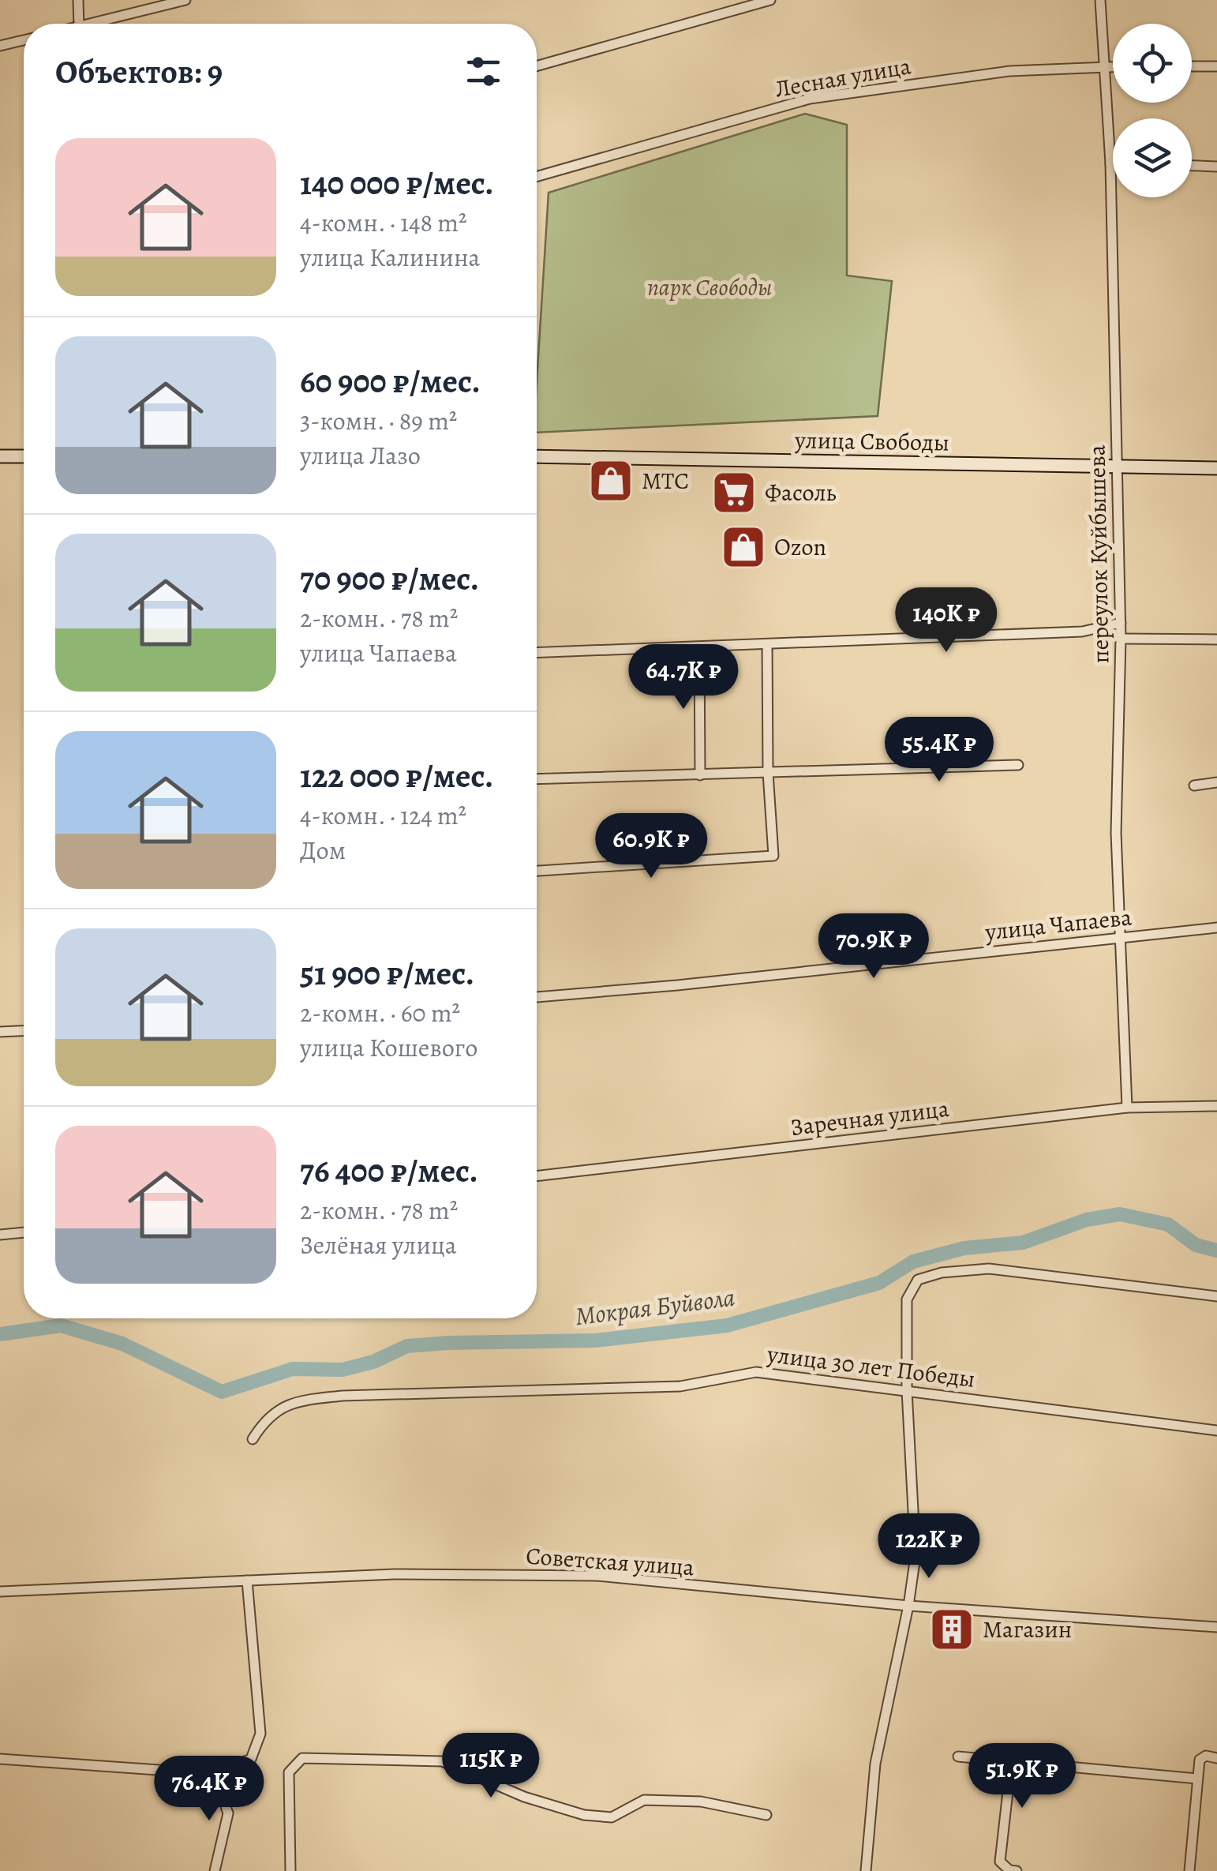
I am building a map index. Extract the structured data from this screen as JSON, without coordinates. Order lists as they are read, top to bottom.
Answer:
{
  "streets": {
    "main road": ["улица Свободы"],
    "street": [
      "Лесная улица",
      "переулок Куйбышева",
      "улица Чапаева",
      "Заречная улица",
      "улица 30 лет Победы",
      "Советская улица"
    ]
  },
  "crossings": [
    ["Лесная улица", "переулок Куйбышева"],
    ["улица Свободы", "переулок Куйбышева"],
    ["переулок Куйбышева", "улица Чапаева"],
    ["переулок Куйбышева", "Заречная улица"]
  ],
  "water": ["Мокрая Буйвола"],
  "parks": ["парк Свободы"],
  "places": {
    "shop": ["МТС", "Ozon"],
    "supermarket": ["Фасоль"],
    "building": ["Магазин"]
  },
  "page": {
    "heading": "Объектов: 9",
    "list": [
      {
        "name": "140 000 ₽/мес.",
        "note": "4-комн. · 148 m² · улица Калинина"
      },
      {
        "name": "60 900 ₽/мес.",
        "note": "3-комн. · 89 m² · улица Лазо"
      },
      {
        "name": "70 900 ₽/мес.",
        "note": "2-комн. · 78 m² · улица Чапаева"
      },
      {
        "name": "122 000 ₽/мес.",
        "note": "4-комн. · 124 m² · Дом"
      },
      {
        "name": "51 900 ₽/мес.",
        "note": "2-комн. · 60 m² · улица Кошевого"
      },
      {
        "name": "76 400 ₽/мес.",
        "note": "2-комн. · 78 m² · Зелёная улица"
      }
    ],
    "price": [
      "140K ₽",
      "64.7K ₽",
      "55.4K ₽",
      "60.9K ₽",
      "70.9K ₽",
      "122K ₽",
      "115K ₽",
      "51.9K ₽",
      "76.4K ₽"
    ]
  }
}
